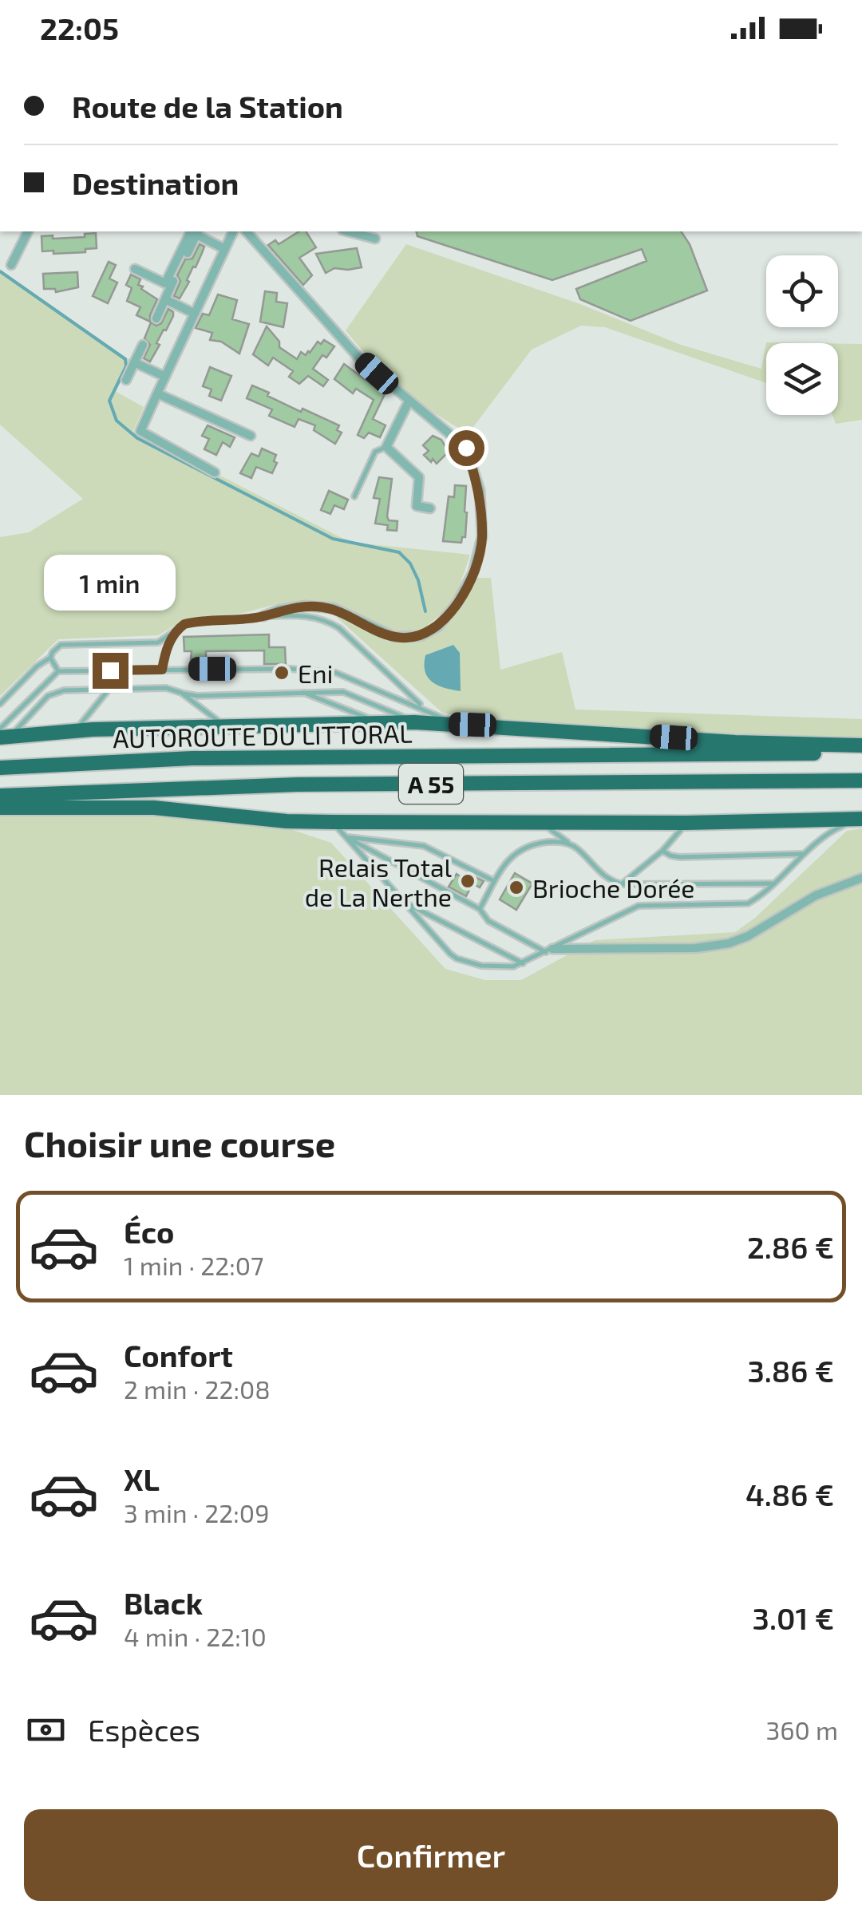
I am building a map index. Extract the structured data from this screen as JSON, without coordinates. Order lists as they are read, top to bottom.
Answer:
{
  "streets": {
    "highway": ["AUTOROUTE DU LITTORAL", "A 55"]
  },
  "places": ["Eni", "Relais Total de La Nerthe", "Brioche Dorée"],
  "page": {
    "status": "22:05",
    "banner": ["Route de la Station", "Destination"],
    "bubble": "1 min",
    "heading": "Choisir une course",
    "list": [
      {
        "name": "Éco",
        "note": "1 min · 22:07",
        "value": "2.86 €"
      },
      {
        "name": "Confort",
        "note": "2 min · 22:08",
        "value": "3.86 €"
      },
      {
        "name": "XL",
        "note": "3 min · 22:09",
        "value": "4.86 €"
      },
      {
        "name": "Black",
        "note": "4 min · 22:10",
        "value": "3.01 €"
      }
    ],
    "pay": ["Espèces", "360 m"],
    "buttons": "Confirmer"
  }
}
